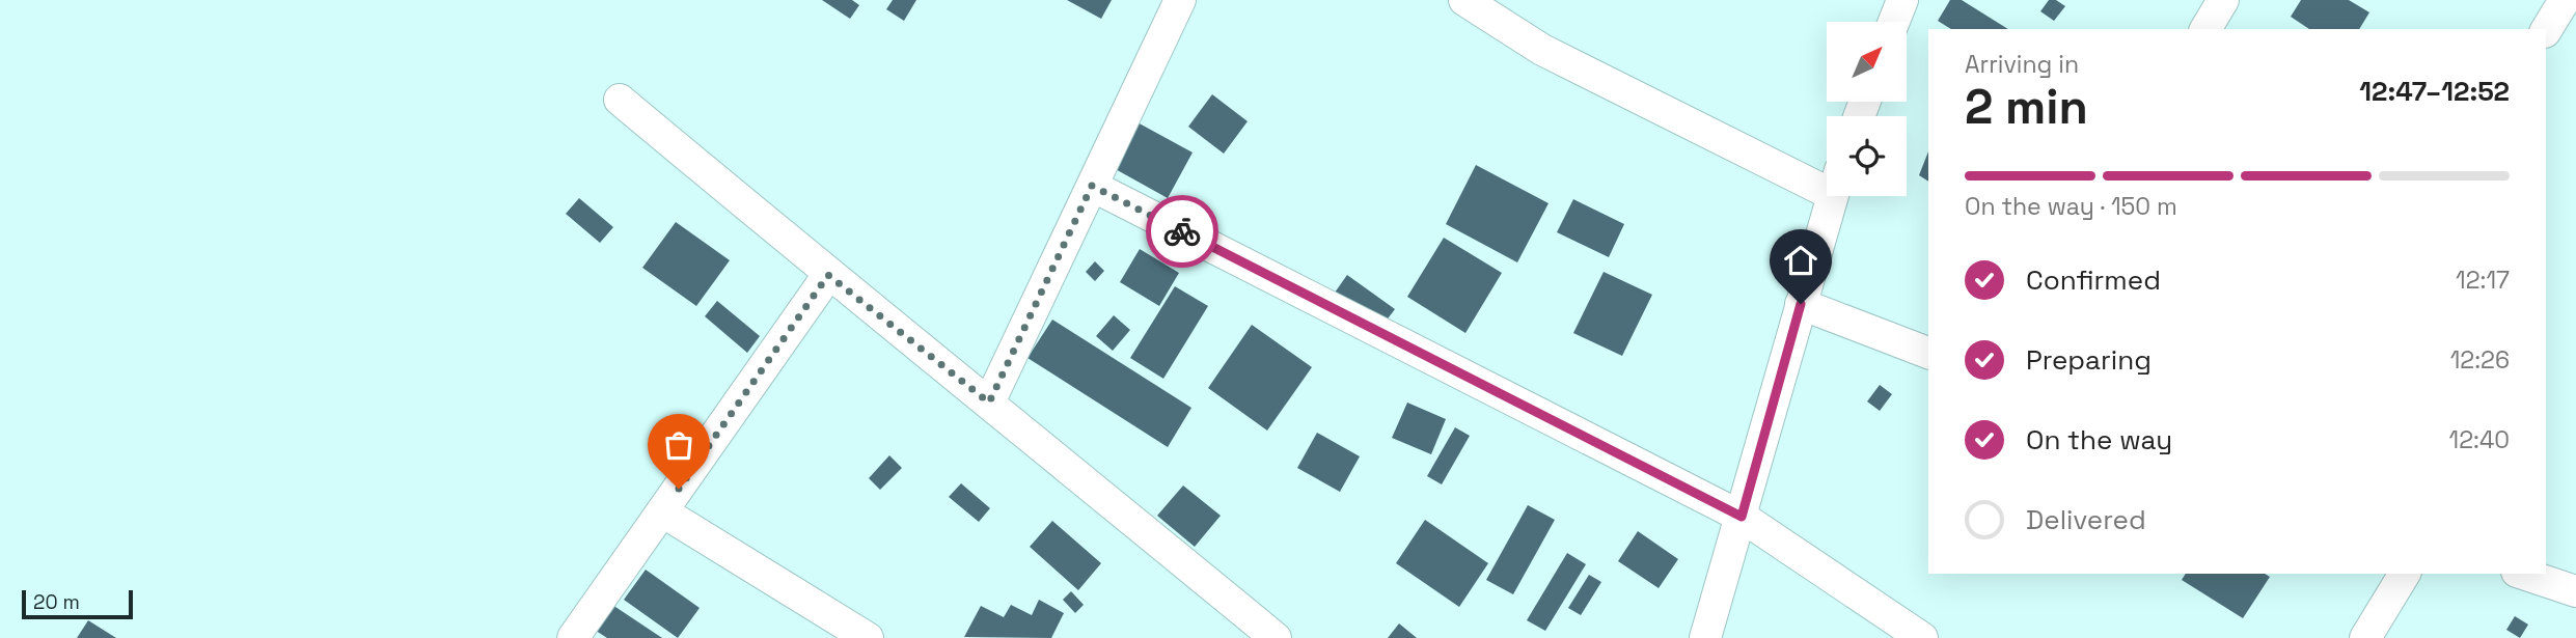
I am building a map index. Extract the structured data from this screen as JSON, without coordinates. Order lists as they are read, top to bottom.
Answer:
{
  "scale_bar": "20 m",
  "north": "top right",
  "page": {
    "heading": ["2 min", "Arriving in", "12:47–12:52"],
    "bar": "On the way · 150 m",
    "list": [
      ["Confirmed", "12:17"],
      ["Preparing", "12:26"],
      ["On the way", "12:40"],
      "Delivered"
    ],
    "scale": "20 m"
  }
}
